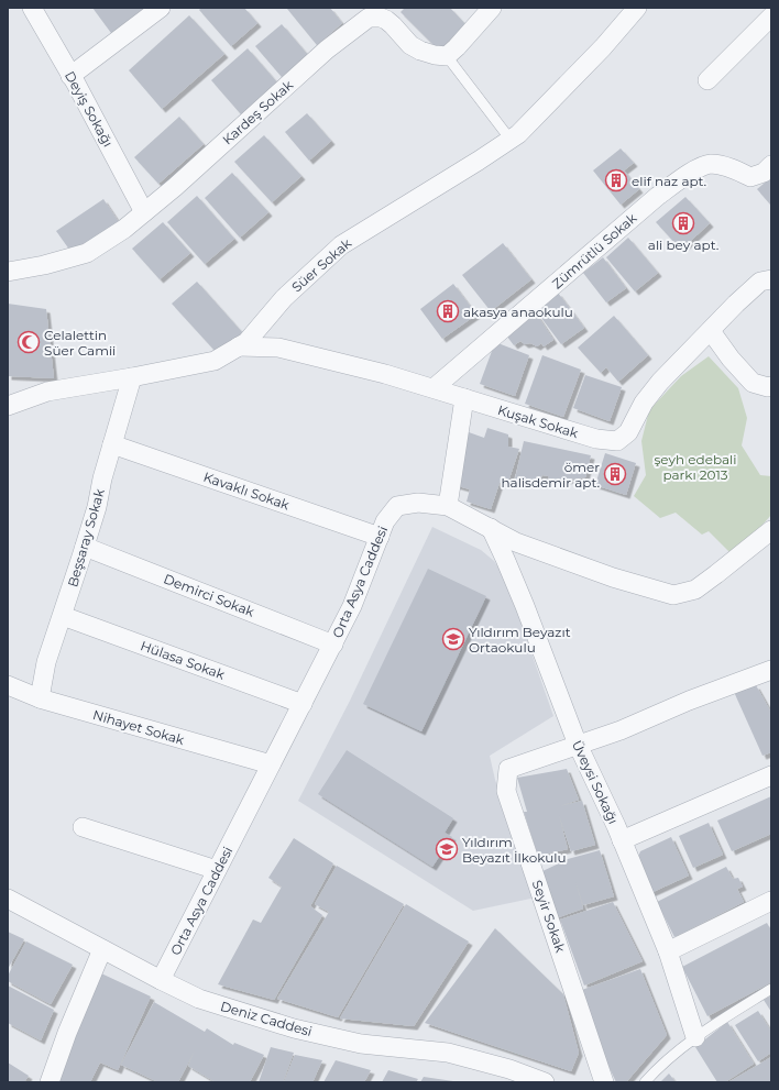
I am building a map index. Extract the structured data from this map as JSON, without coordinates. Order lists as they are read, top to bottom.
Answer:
{
  "streets": {
    "street": [
      "Deyiş Sokağı",
      "Kardeş Sokak",
      "Zümrütlü Sokak",
      "Süer Sokak",
      "Kuşak Sokak",
      "Kavaklı Sokak",
      "Beşsaray Sokak",
      "Orta Asya Caddesi",
      "Demirci Sokak",
      "Hülasa Sokak",
      "Nihayet Sokak",
      "Üveysi Sokağı",
      "Seyir Sokak",
      "Deniz Caddesi"
    ]
  },
  "crossings": [
    ["Deyiş Sokağı", "Kardeş Sokak"],
    ["Zümrütlü Sokak", "Kuşak Sokak"],
    ["Süer Sokak", "Kuşak Sokak"],
    ["Süer Sokak", "Beşsaray Sokak"],
    ["Kavaklı Sokak", "Beşsaray Sokak"],
    ["Kavaklı Sokak", "Orta Asya Caddesi"],
    ["Beşsaray Sokak", "Demirci Sokak"],
    ["Beşsaray Sokak", "Hülasa Sokak"],
    ["Beşsaray Sokak", "Nihayet Sokak"],
    ["Orta Asya Caddesi", "Demirci Sokak"],
    ["Orta Asya Caddesi", "Hülasa Sokak"],
    ["Orta Asya Caddesi", "Nihayet Sokak"],
    ["Orta Asya Caddesi", "Üveysi Sokağı"],
    ["Orta Asya Caddesi", "Deniz Caddesi"],
    ["Üveysi Sokağı", "Seyir Sokak"]
  ],
  "parks": ["şeyh edebali parkı 2013"],
  "places": {
    "building": [
      "elif naz apt.",
      "ali bey apt.",
      "akasya anaokulu",
      "ömer halisdemir apt."
    ],
    "mosque": ["Celalettin Süer Camii"],
    "school or university": ["Yıldırım Beyazıt Ortaokulu", "Yıldırım Beyazıt İlkokulu"]
  }
}
